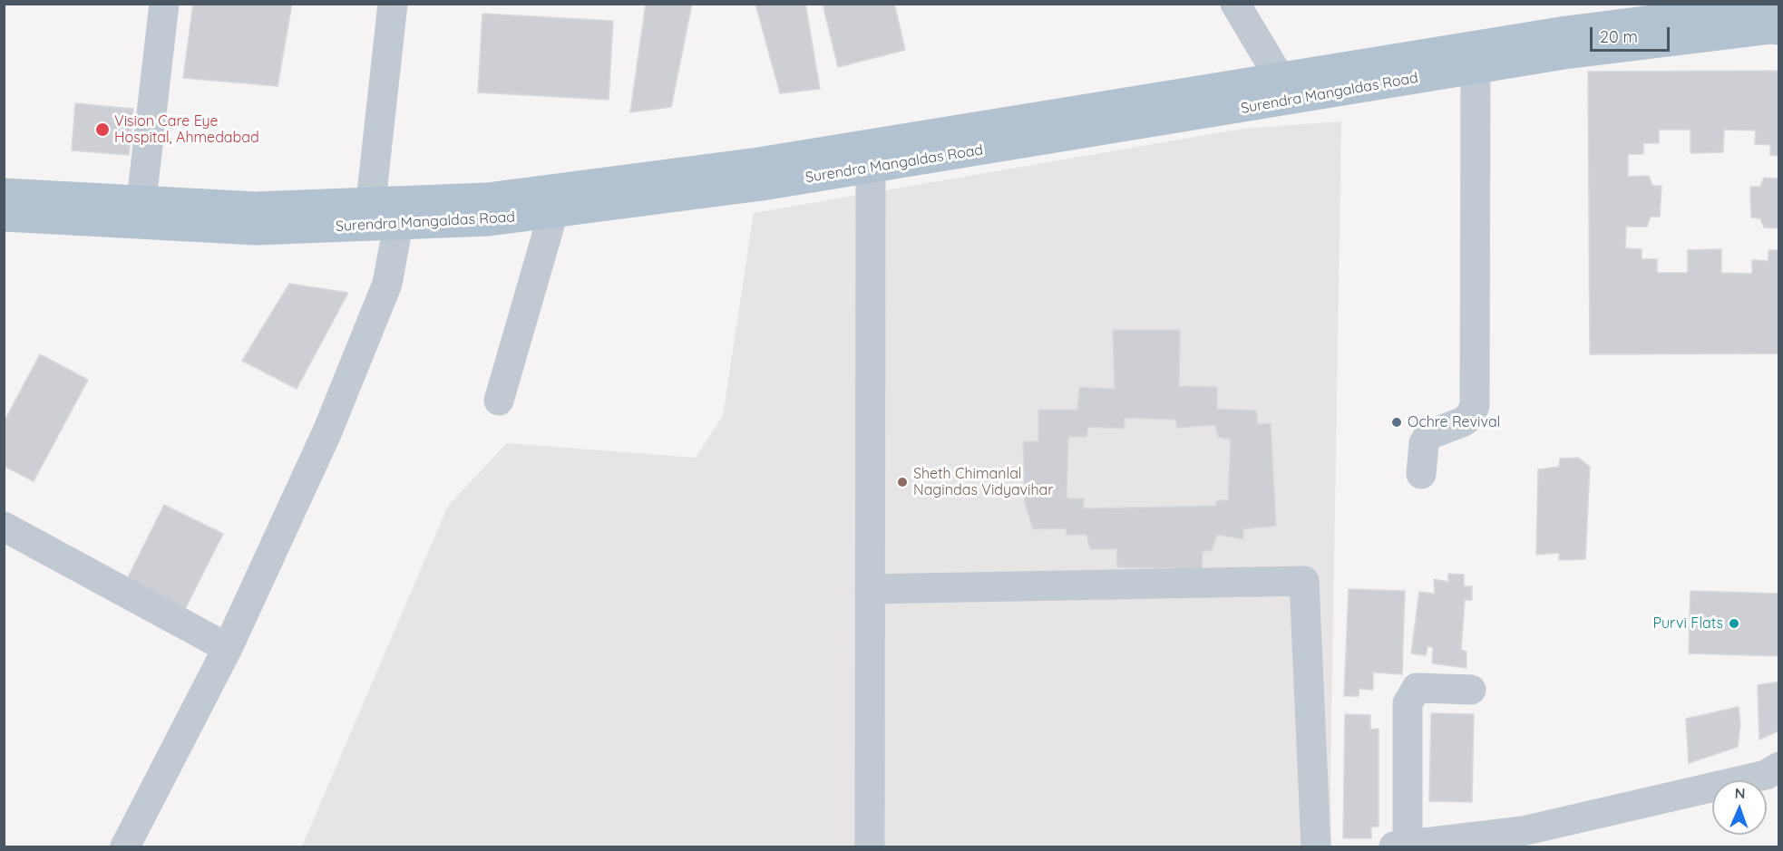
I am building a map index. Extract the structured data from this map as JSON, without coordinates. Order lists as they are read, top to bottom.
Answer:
{
  "streets": {
    "main road": ["Surendra Mangaldas Road"]
  },
  "places": [
    "Vision Care Eye Hospital, Ahmedabad",
    "Ochre Revival",
    "Sheth Chimanlal Nagindas Vidyavihar",
    "Purvi Flats"
  ],
  "scale_bar": "20 m",
  "north": "top"
}
